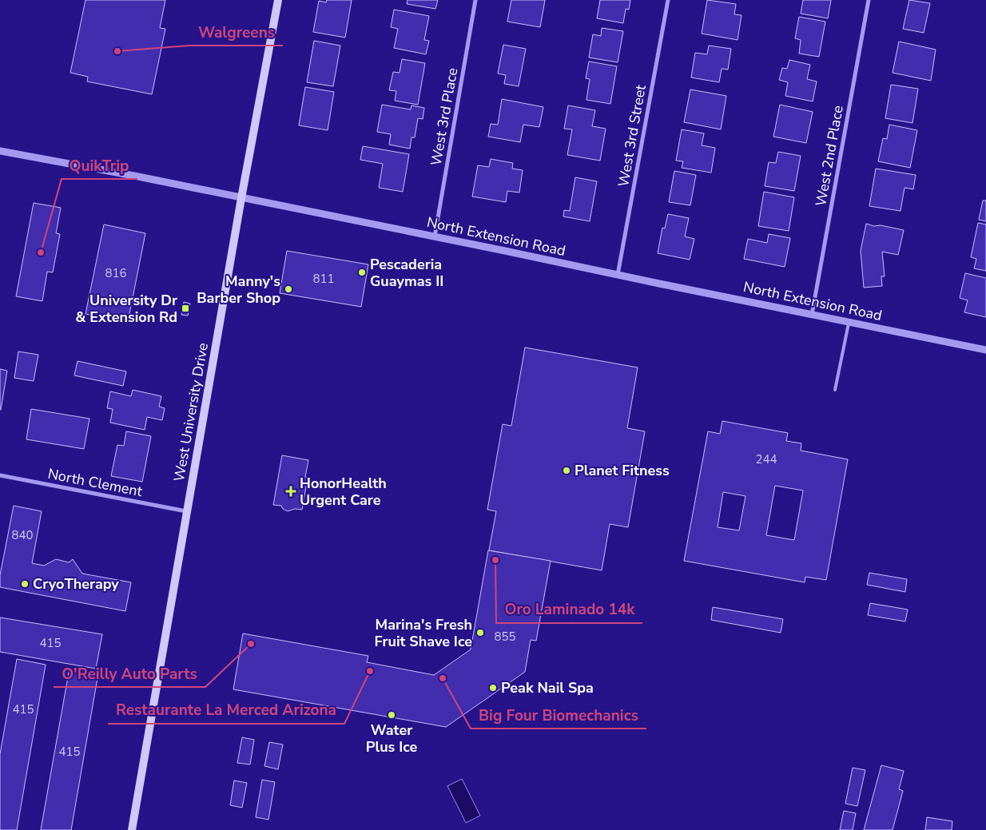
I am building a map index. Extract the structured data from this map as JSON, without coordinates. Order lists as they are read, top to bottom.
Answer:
{
  "streets": {
    "main road": ["West University Drive"],
    "street": [
      "West 3rd Place",
      "West 3rd Street",
      "West 2nd Place",
      "North Extension Road",
      "North Clement"
    ]
  },
  "crossings": [
    ["West 3rd Place", "North Extension Road"],
    ["West 3rd Street", "North Extension Road"],
    ["West 2nd Place", "North Extension Road"],
    ["North Extension Road", "West University Drive"],
    ["West University Drive", "North Clement"]
  ],
  "places": {
    "other": [
      "Walgreens",
      "QuikTrip",
      "Pescaderia Guaymas II",
      "Manny's Barber Shop",
      "Planet Fitness",
      "Oro Laminado 14k",
      "CryoTherapy",
      "Marina's Fresh Fruit Shave Ice",
      "O'Reilly Auto Parts",
      "Restaurante La Merced Arizona",
      "Big Four Biomechanics",
      "Peak Nail Spa",
      "Water Plus Ice"
    ],
    "transit": ["University Dr & Extension Rd"],
    "health": ["HonorHealth Urgent Care"]
  },
  "house_numbers": [
    "816",
    "811",
    "244",
    "840",
    "855",
    "415",
    "415",
    "415"
  ]
}
